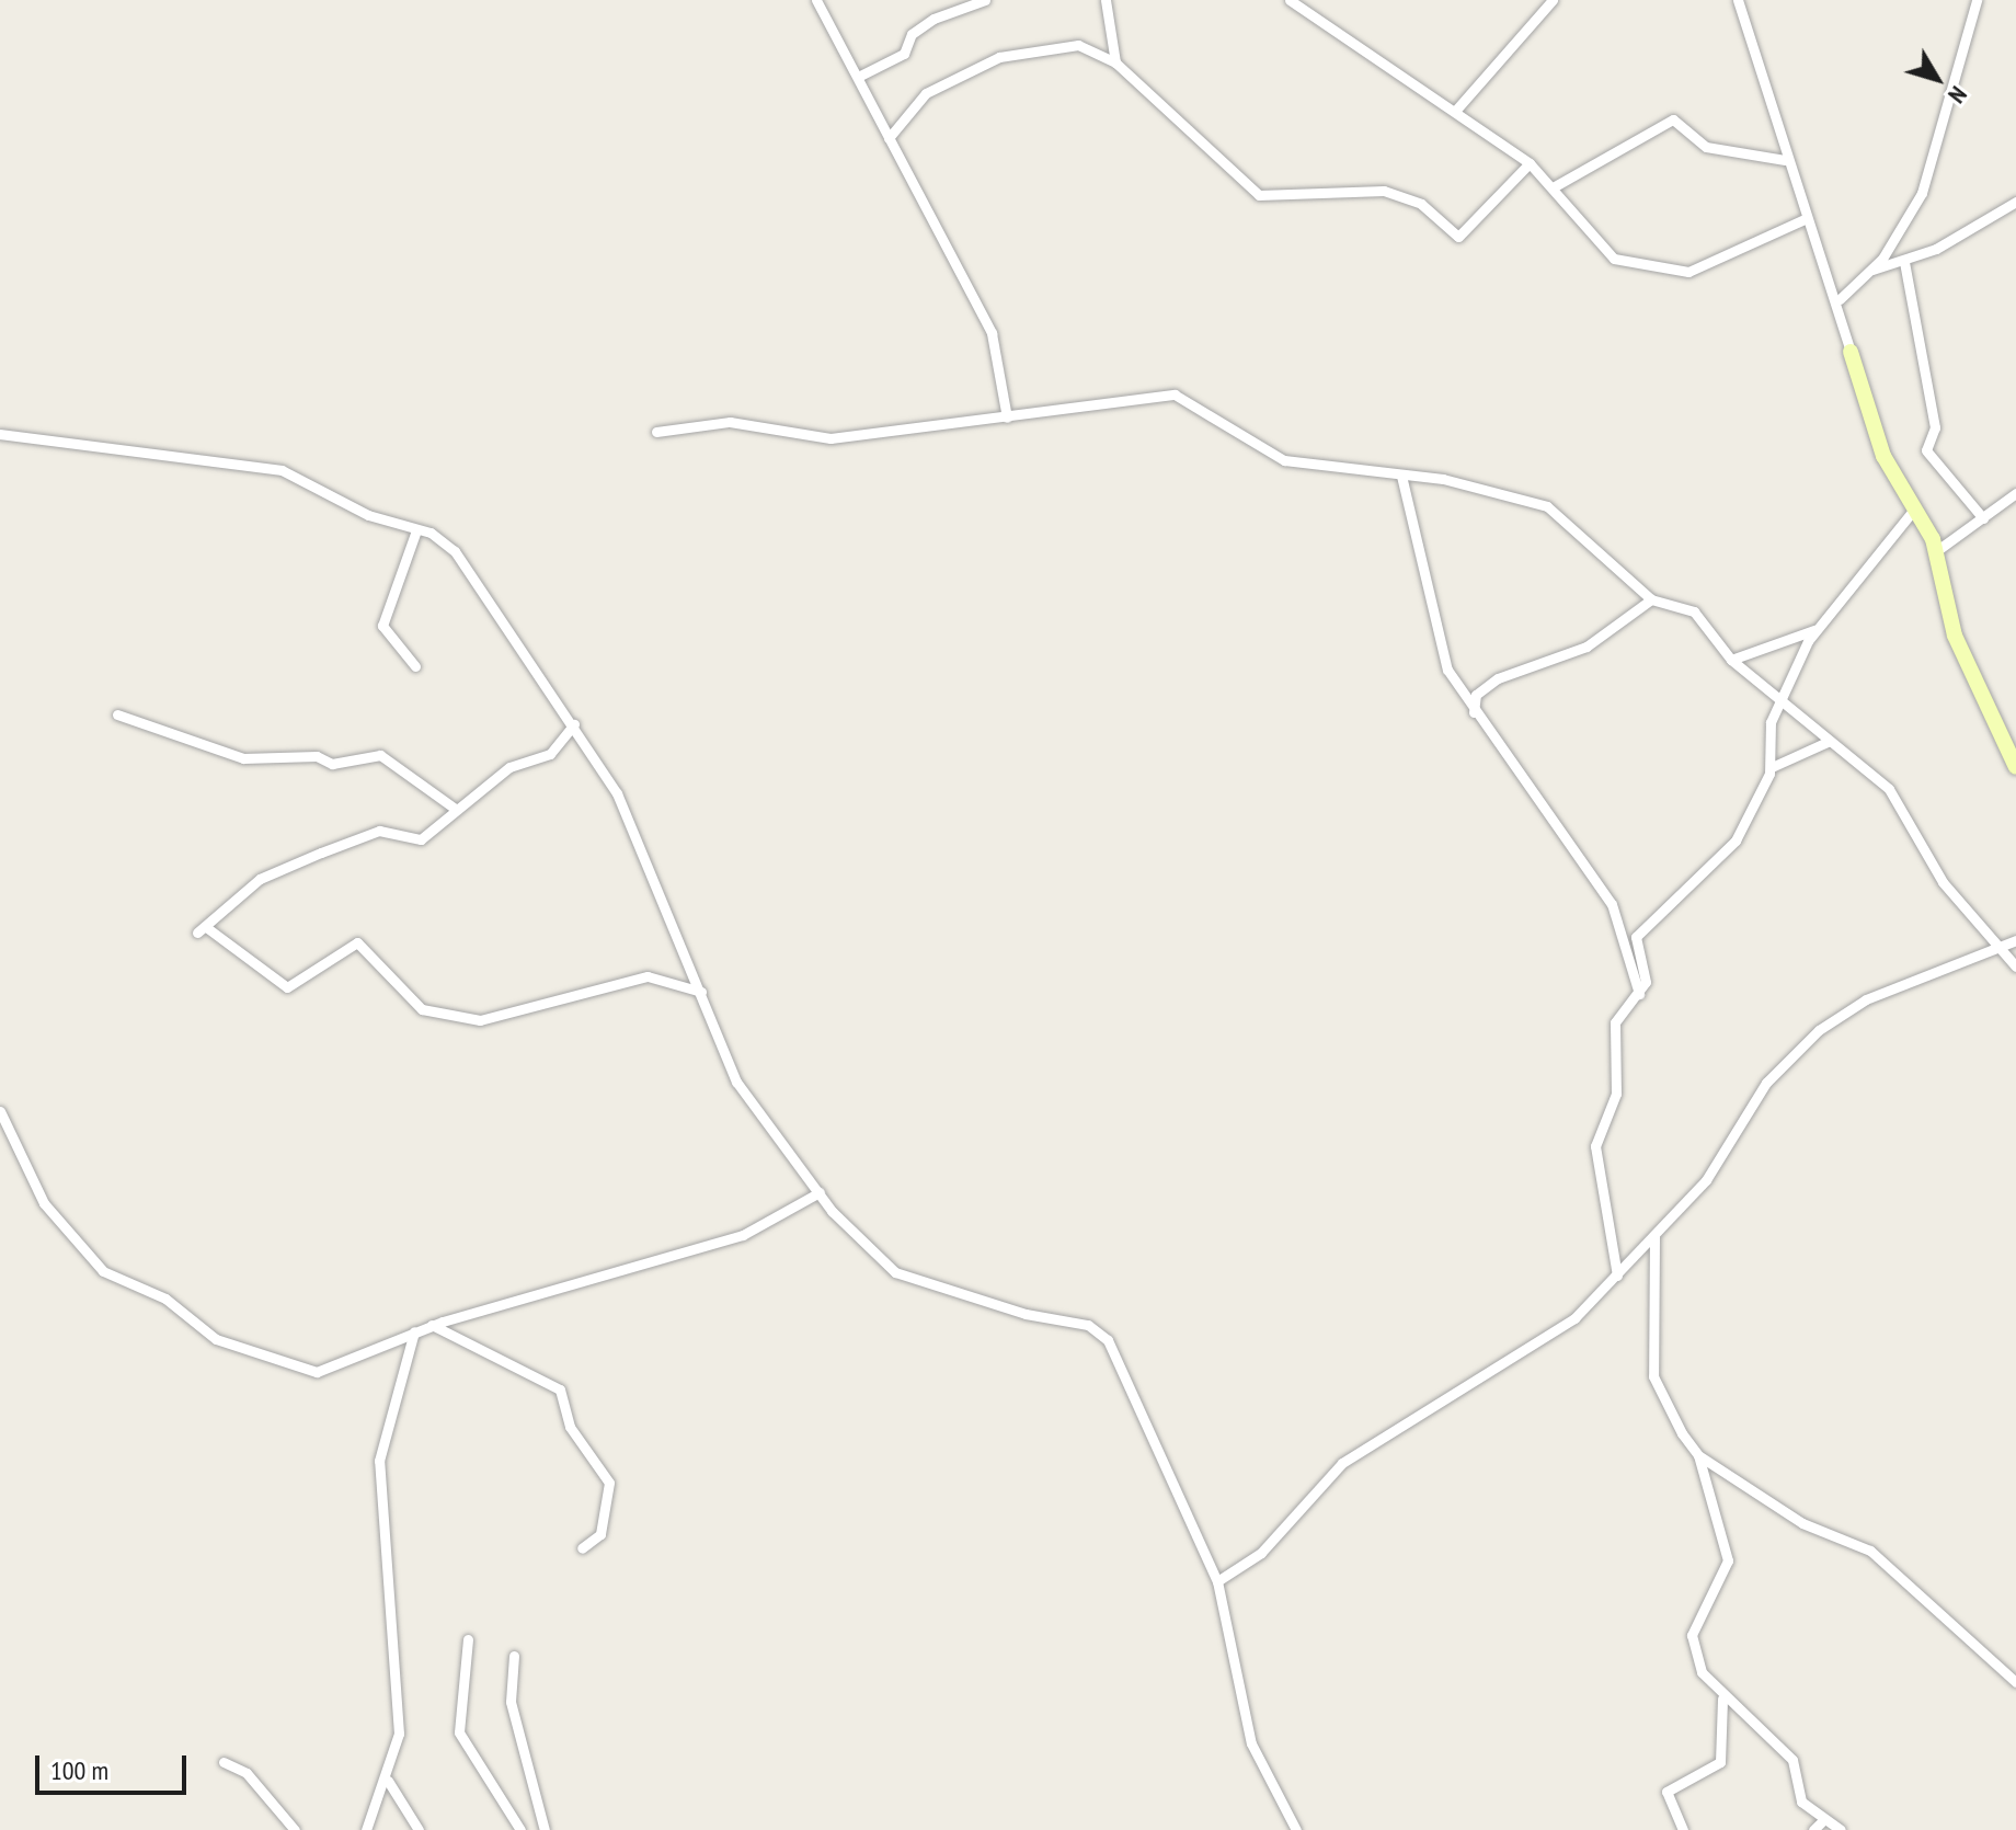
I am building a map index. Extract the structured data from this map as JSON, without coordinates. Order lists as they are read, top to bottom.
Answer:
{
  "scale_bar": "100 m",
  "north": "bottom right"
}
